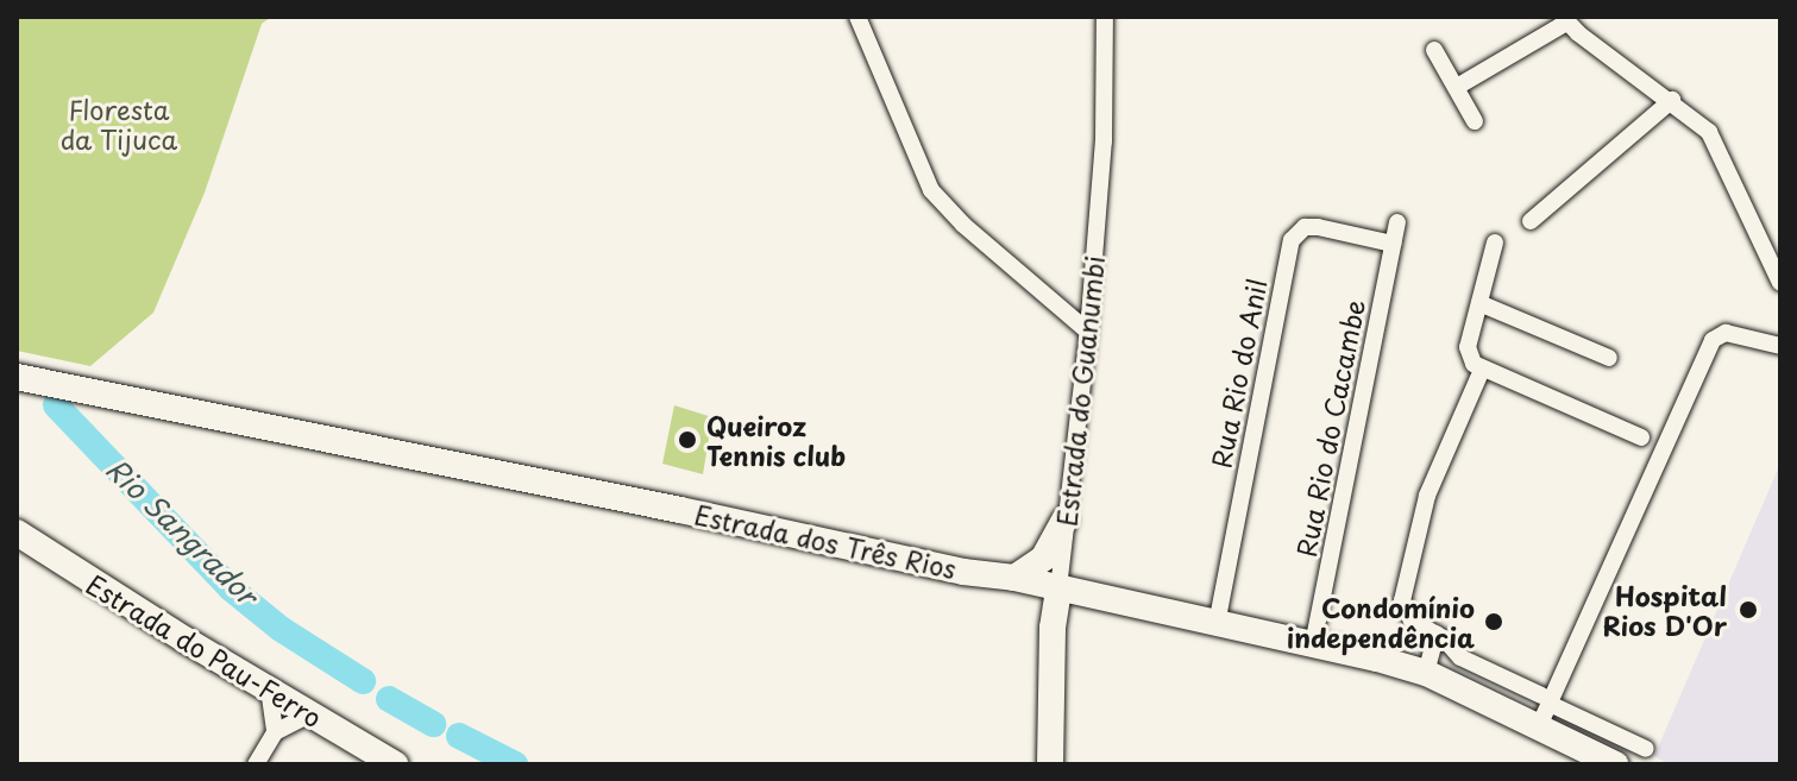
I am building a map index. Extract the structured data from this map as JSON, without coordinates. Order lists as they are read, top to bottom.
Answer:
{
  "streets": {
    "main road": ["Estrada do Guanumbi", "Estrada dos Três Rios", "Estrada do Pau-Ferro"],
    "street": ["Rua Rio do Anil", "Rua Rio do Cacambe"]
  },
  "crossings": [
    ["Rua Rio do Anil", "Rua Rio do Cacambe"],
    ["Rua Rio do Anil", "Estrada dos Três Rios"],
    ["Estrada do Guanumbi", "Estrada dos Três Rios"],
    ["Rua Rio do Cacambe", "Estrada dos Três Rios"]
  ],
  "water": ["Rio Sangrador"],
  "parks": ["Floresta da Tijuca"],
  "places": ["Queiroz Tennis club", "Hospital Rios D'Or", "Condomínio independência"]
}
